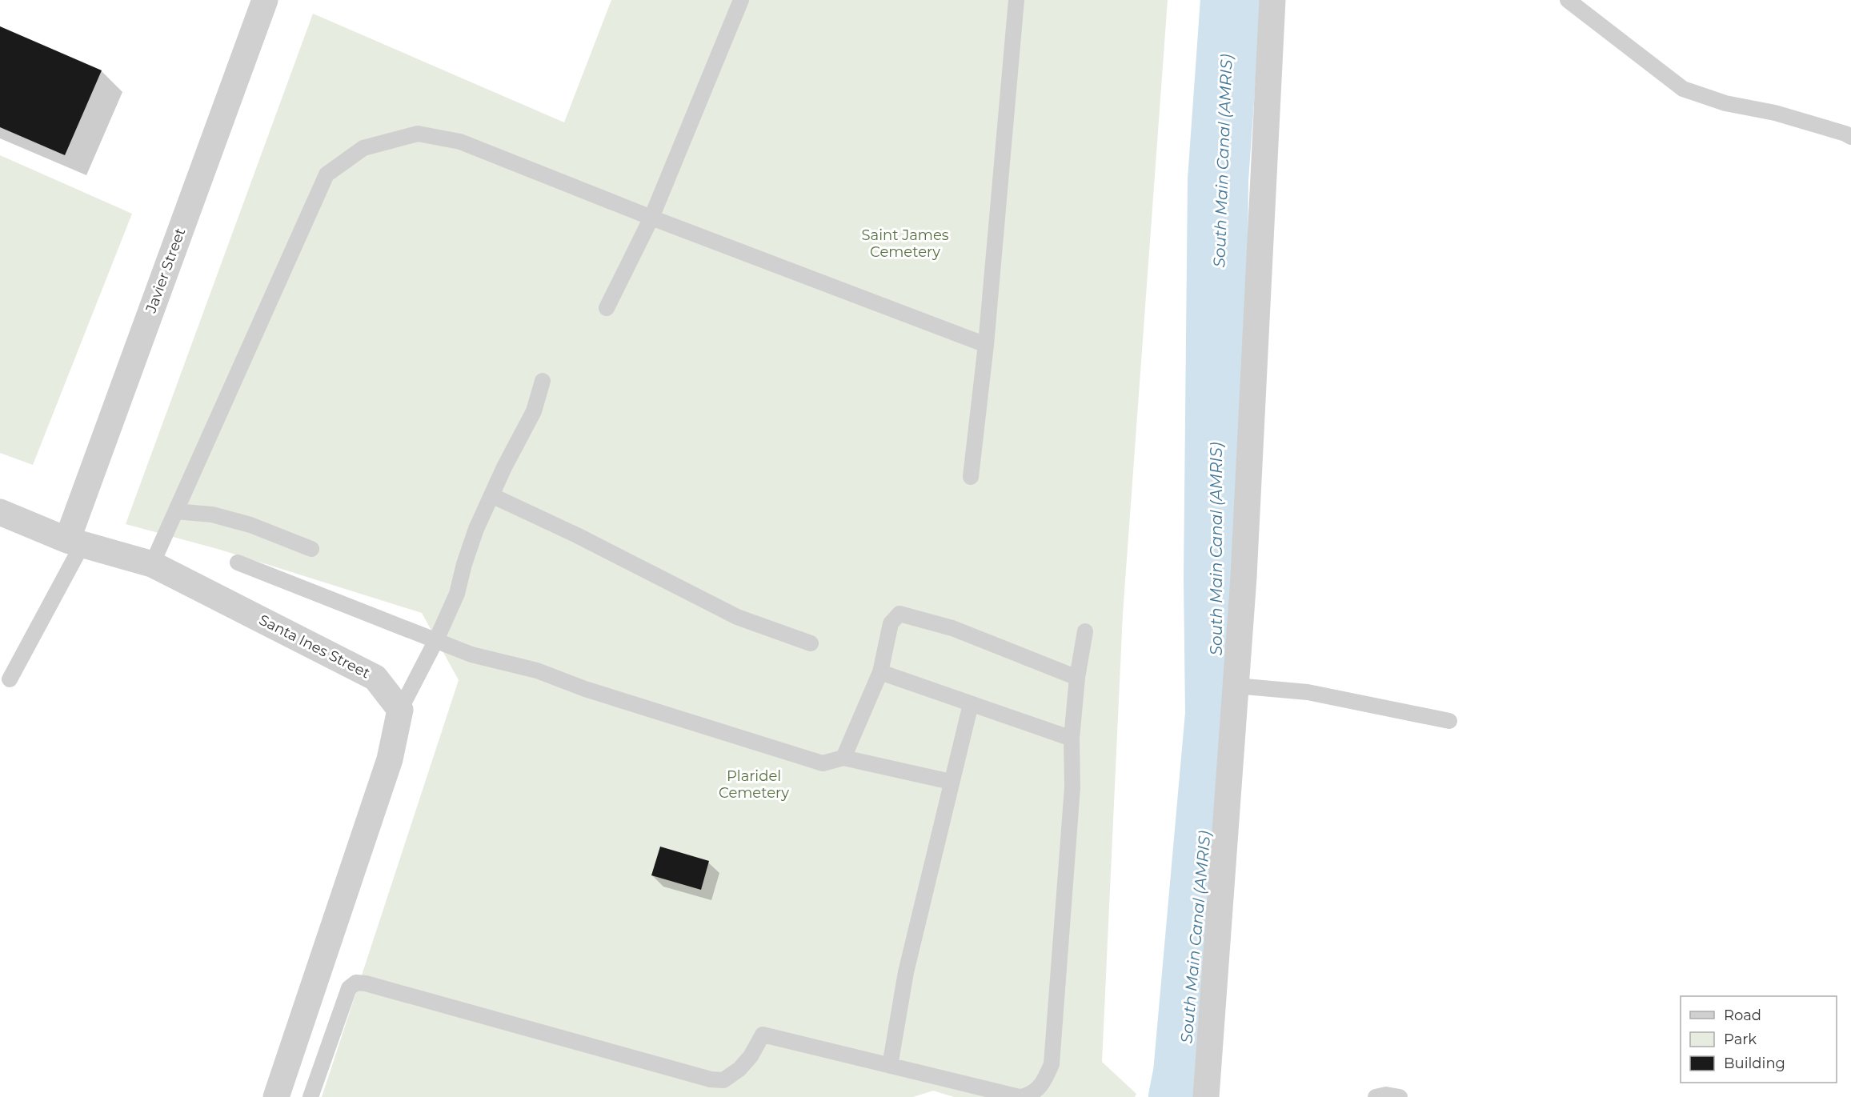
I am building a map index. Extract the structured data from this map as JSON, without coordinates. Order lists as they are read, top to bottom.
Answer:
{
  "streets": {
    "street": ["Javier Street", "Santa Ines Street"]
  },
  "crossings": [
    ["Javier Street", "Santa Ines Street"]
  ],
  "water": ["South Main Canal (AMRIS)"],
  "parks": ["Saint James Cemetery", "Plaridel Cemetery"],
  "legend": ["Road", "Park", "Building"]
}
